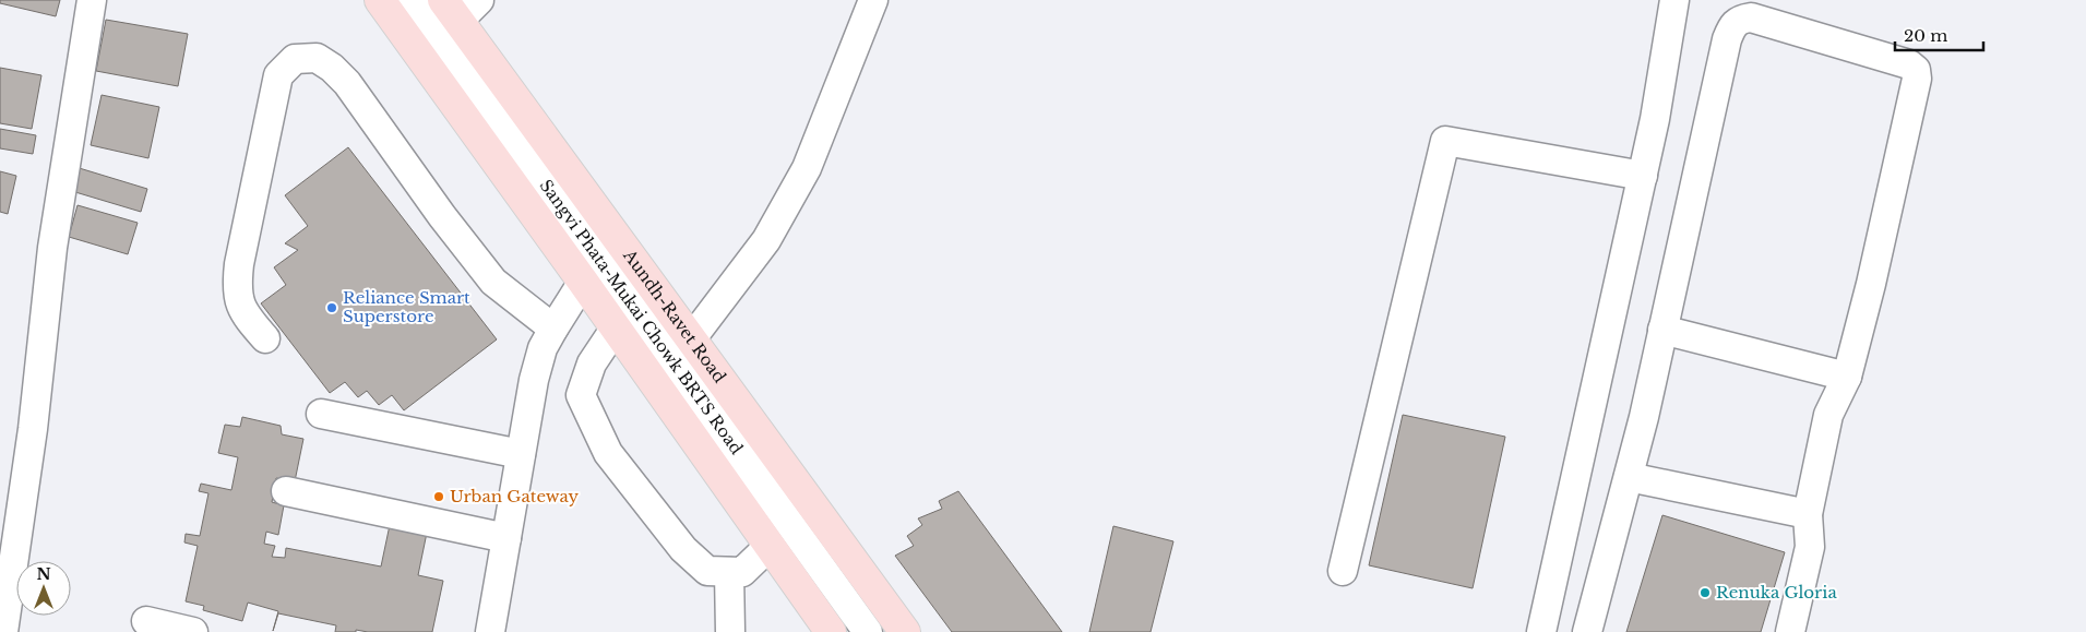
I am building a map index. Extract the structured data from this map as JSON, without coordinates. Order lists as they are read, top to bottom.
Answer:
{
  "streets": {
    "main road": ["Aundh-Ravet Road"],
    "street": ["Sangvi Phata-Mukai Chowk BRTS Road"]
  },
  "places": ["Reliance Smart Superstore", "Urban Gateway", "Renuka Gloria"],
  "scale_bar": "20 m",
  "north": "top"
}
